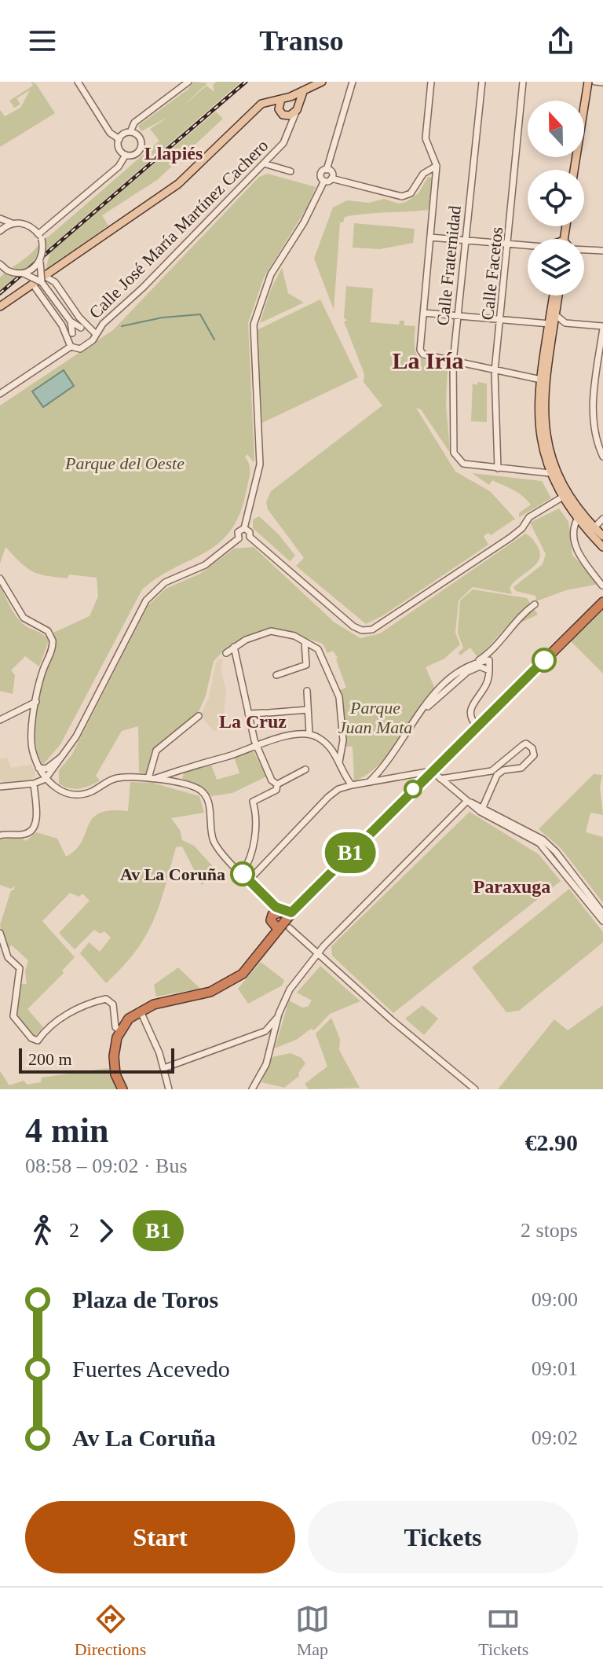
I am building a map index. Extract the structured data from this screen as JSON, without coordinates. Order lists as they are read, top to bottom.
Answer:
{
  "streets": {
    "street": ["Calle José María Martínez Cachero", "Calle Fraternidad", "Calle Facetos"]
  },
  "crossings": [
    ["Calle Fraternidad", "Calle Facetos"]
  ],
  "districts": [
    "Llapiés",
    "La Iría",
    "La Cruz",
    "Paraxuga"
  ],
  "parks": ["Parque del Oeste", "Parque Juan Mata"],
  "places": ["Av La Coruña"],
  "lines": ["bus line B1"],
  "scale_bar": "200 m",
  "north": "top",
  "page": {
    "header": "Transo",
    "on_map": "B1",
    "scale": "200 m",
    "heading": ["4 min", "08:58 – 09:02 · Bus", "€2.90"],
    "legs": ["2", "B1", "2 stops"],
    "list": [
      {
        "name": "Plaza de Toros",
        "value": "09:00"
      },
      {
        "name": "Fuertes Acevedo",
        "value": "09:01"
      },
      {
        "name": "Av La Coruña",
        "value": "09:02"
      }
    ],
    "buttons": ["Start", "Tickets"],
    "tabs": ["Directions", "Map", "Tickets"]
  }
}
